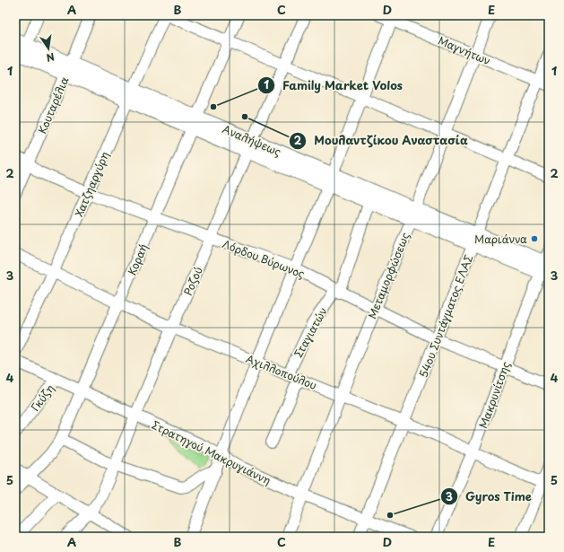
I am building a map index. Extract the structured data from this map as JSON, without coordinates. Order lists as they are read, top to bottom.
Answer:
{
  "streets": {
    "main road": ["Αναλήψεως"],
    "street": [
      "Μαγνήτων",
      "Κουταρέλια",
      "Χατζηαργύρη",
      "Λόρδου Βύρωνος",
      "Κοραή",
      "Μεταμορφώσεως",
      "Ροζού",
      "54ου Συντάγματος ΕΛΑΣ",
      "Σταγιατών",
      "Αχιλλοπούλου",
      "Μακρυνίτσης",
      "Γκύζη",
      "Στρατηγού Μακρυγιάννη"
    ]
  },
  "crossings": [
    ["Μαγνήτων", "Μεταμορφώσεως"],
    ["Μαγνήτων", "54ου Συντάγματος ΕΛΑΣ"],
    ["Κουταρέλια", "Αναλήψεως"],
    ["Κουταρέλια", "Λόρδου Βύρωνος"],
    ["Αναλήψεως", "Χατζηαργύρη"],
    ["Αναλήψεως", "Κοραή"],
    ["Αναλήψεως", "Μεταμορφώσεως"],
    ["Αναλήψεως", "Ροζού"],
    ["Αναλήψεως", "54ου Συντάγματος ΕΛΑΣ"],
    ["Αναλήψεως", "Σταγιατών"],
    ["Αναλήψεως", "Μακρυνίτσης"],
    ["Χατζηαργύρη", "Λόρδου Βύρωνος"],
    ["Χατζηαργύρη", "Αχιλλοπούλου"],
    ["Λόρδου Βύρωνος", "Κοραή"],
    ["Λόρδου Βύρωνος", "Μεταμορφώσεως"],
    ["Λόρδου Βύρωνος", "Ροζού"],
    ["Λόρδου Βύρωνος", "54ου Συντάγματος ΕΛΑΣ"],
    ["Λόρδου Βύρωνος", "Σταγιατών"],
    ["Λόρδου Βύρωνος", "Μακρυνίτσης"],
    ["Κοραή", "Αχιλλοπούλου"],
    ["Κοραή", "Στρατηγού Μακρυγιάννη"],
    ["Μεταμορφώσεως", "Αχιλλοπούλου"],
    ["Μεταμορφώσεως", "Στρατηγού Μακρυγιάννη"],
    ["Ροζού", "Αχιλλοπούλου"],
    ["Ροζού", "Στρατηγού Μακρυγιάννη"],
    ["54ου Συντάγματος ΕΛΑΣ", "Αχιλλοπούλου"],
    ["54ου Συντάγματος ΕΛΑΣ", "Στρατηγού Μακρυγιάννη"],
    ["Σταγιατών", "Αχιλλοπούλου"],
    ["Αχιλλοπούλου", "Μακρυνίτσης"],
    ["Γκύζη", "Στρατηγού Μακρυγιάννη"]
  ],
  "places": [
    "Family Market Volos",
    "Μουλαντζίκου Αναστασία",
    "Μαριάννα",
    "Gyros Time"
  ],
  "north": "bottom",
  "grid": {
    "columns": [
      "A",
      "B",
      "C",
      "D",
      "E"
    ],
    "rows": [
      "1",
      "2",
      "3",
      "4",
      "5"
    ]
  }
}
